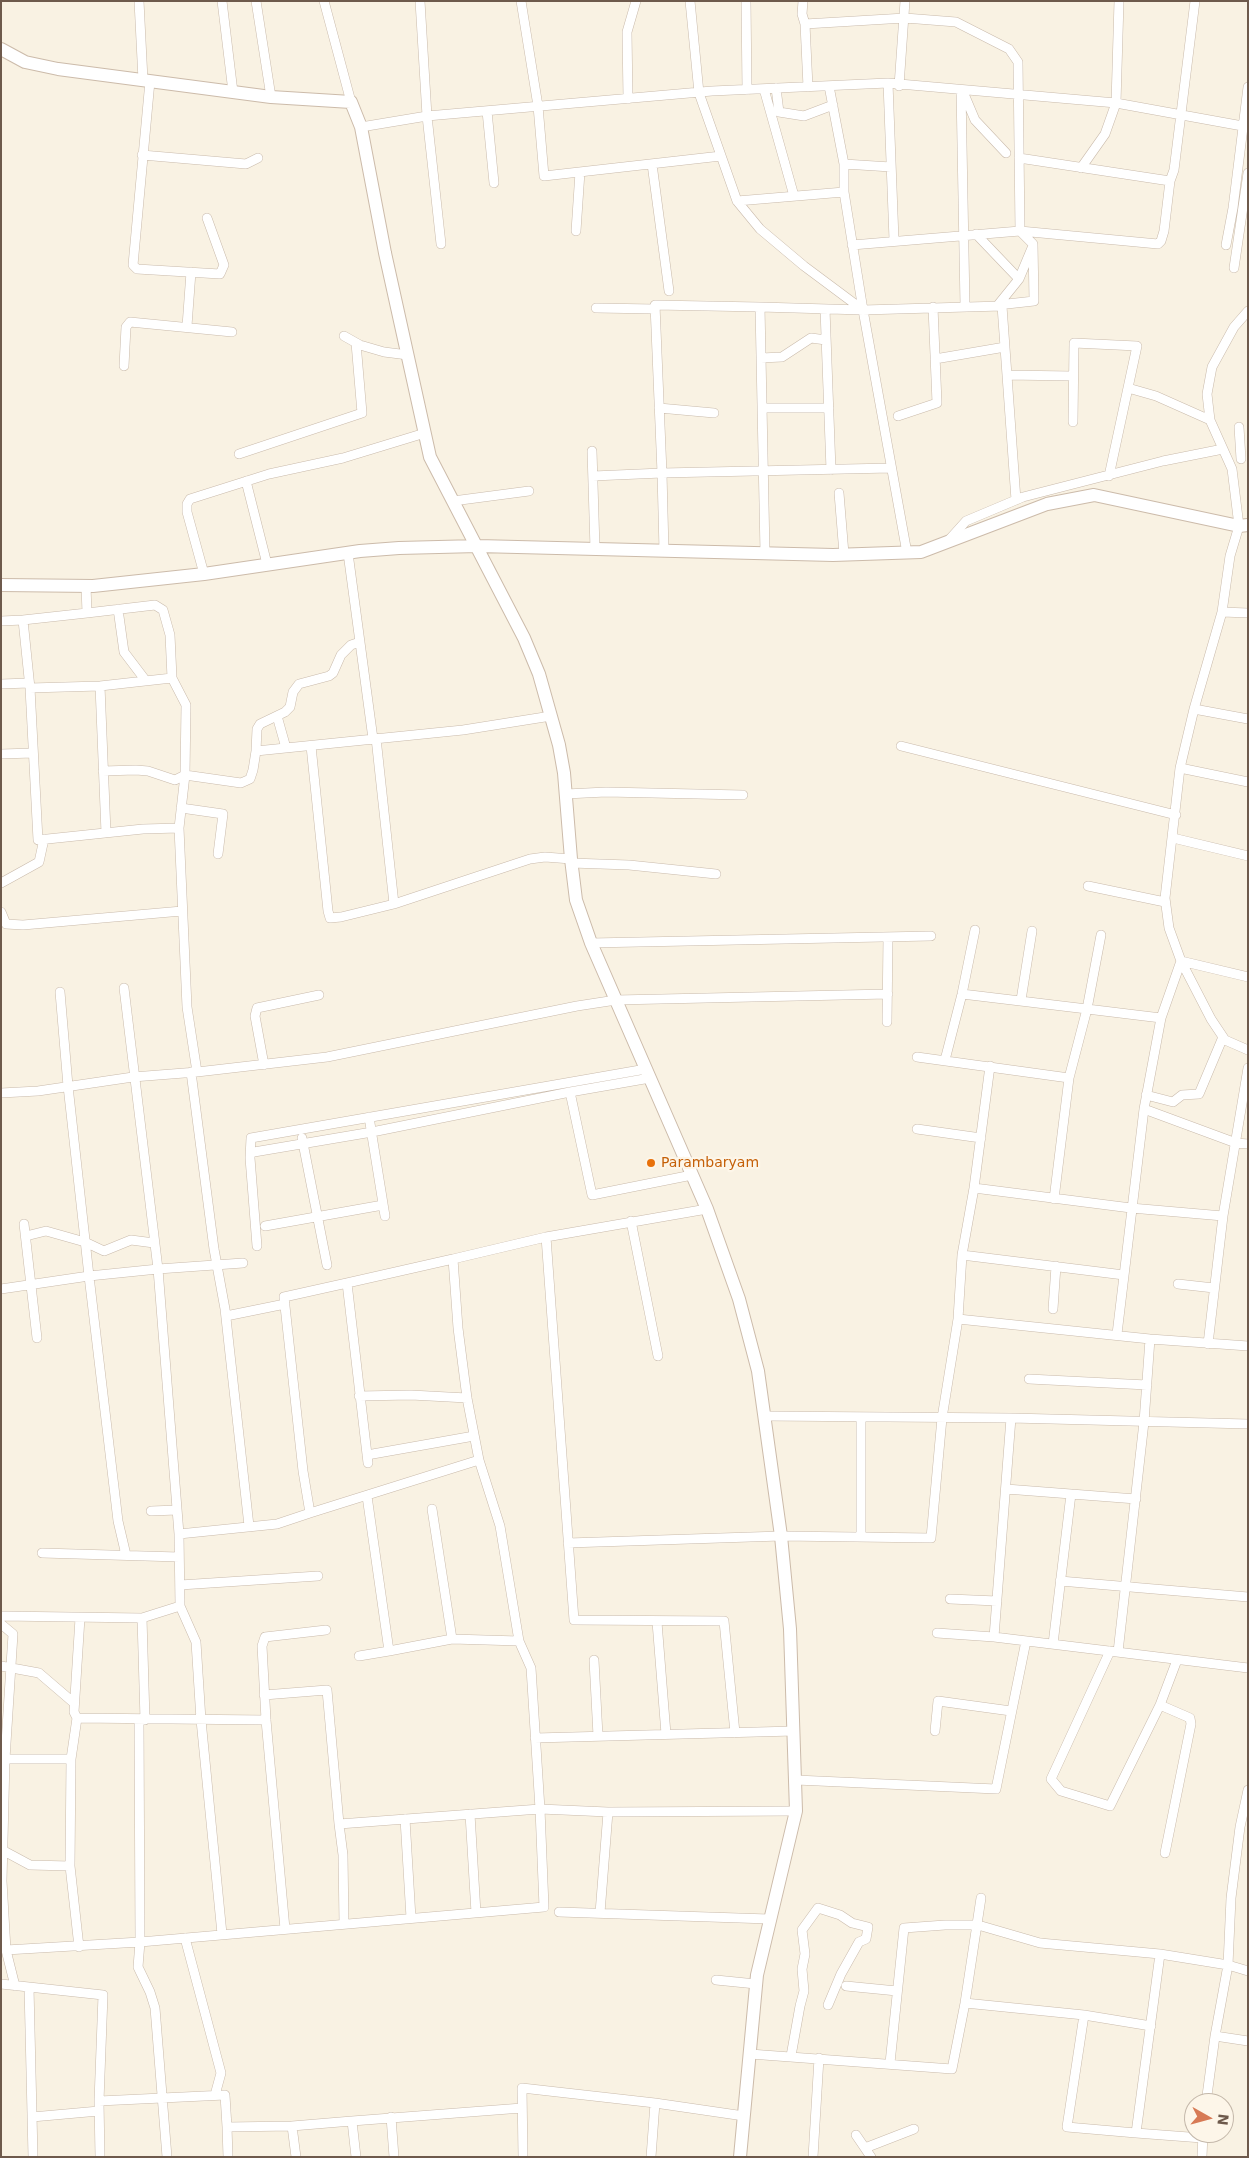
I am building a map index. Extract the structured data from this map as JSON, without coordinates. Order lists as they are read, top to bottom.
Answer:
{
  "places": ["Parambaryam"],
  "north": "right"
}
